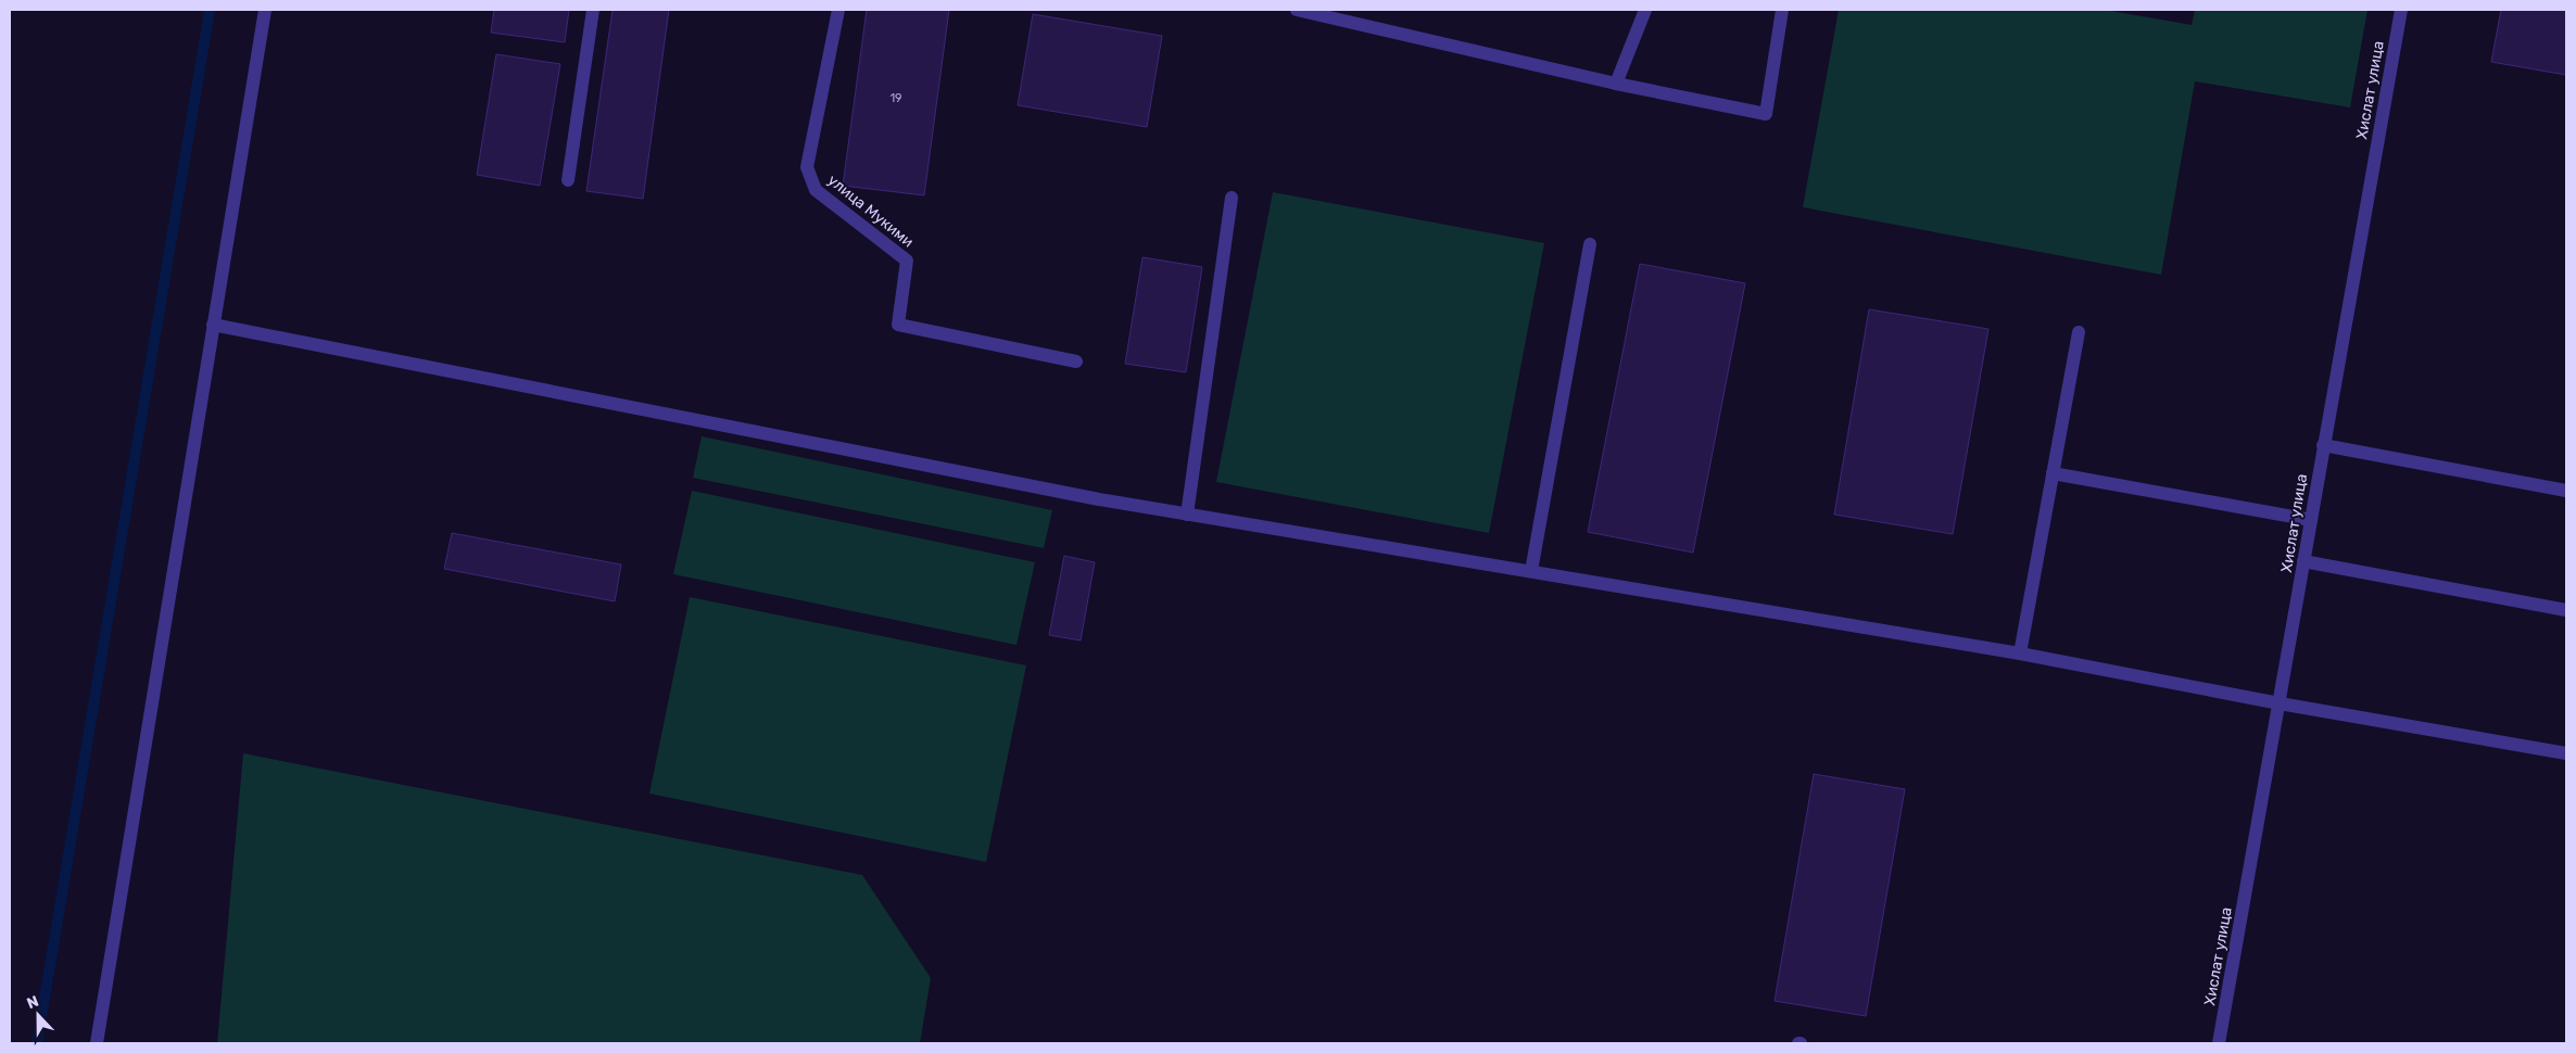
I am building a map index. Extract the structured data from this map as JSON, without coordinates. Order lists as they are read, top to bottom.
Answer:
{
  "streets": {
    "street": ["Хислат улица", "улица Мукими"]
  },
  "house_numbers": ["19"],
  "north": "top"
}
